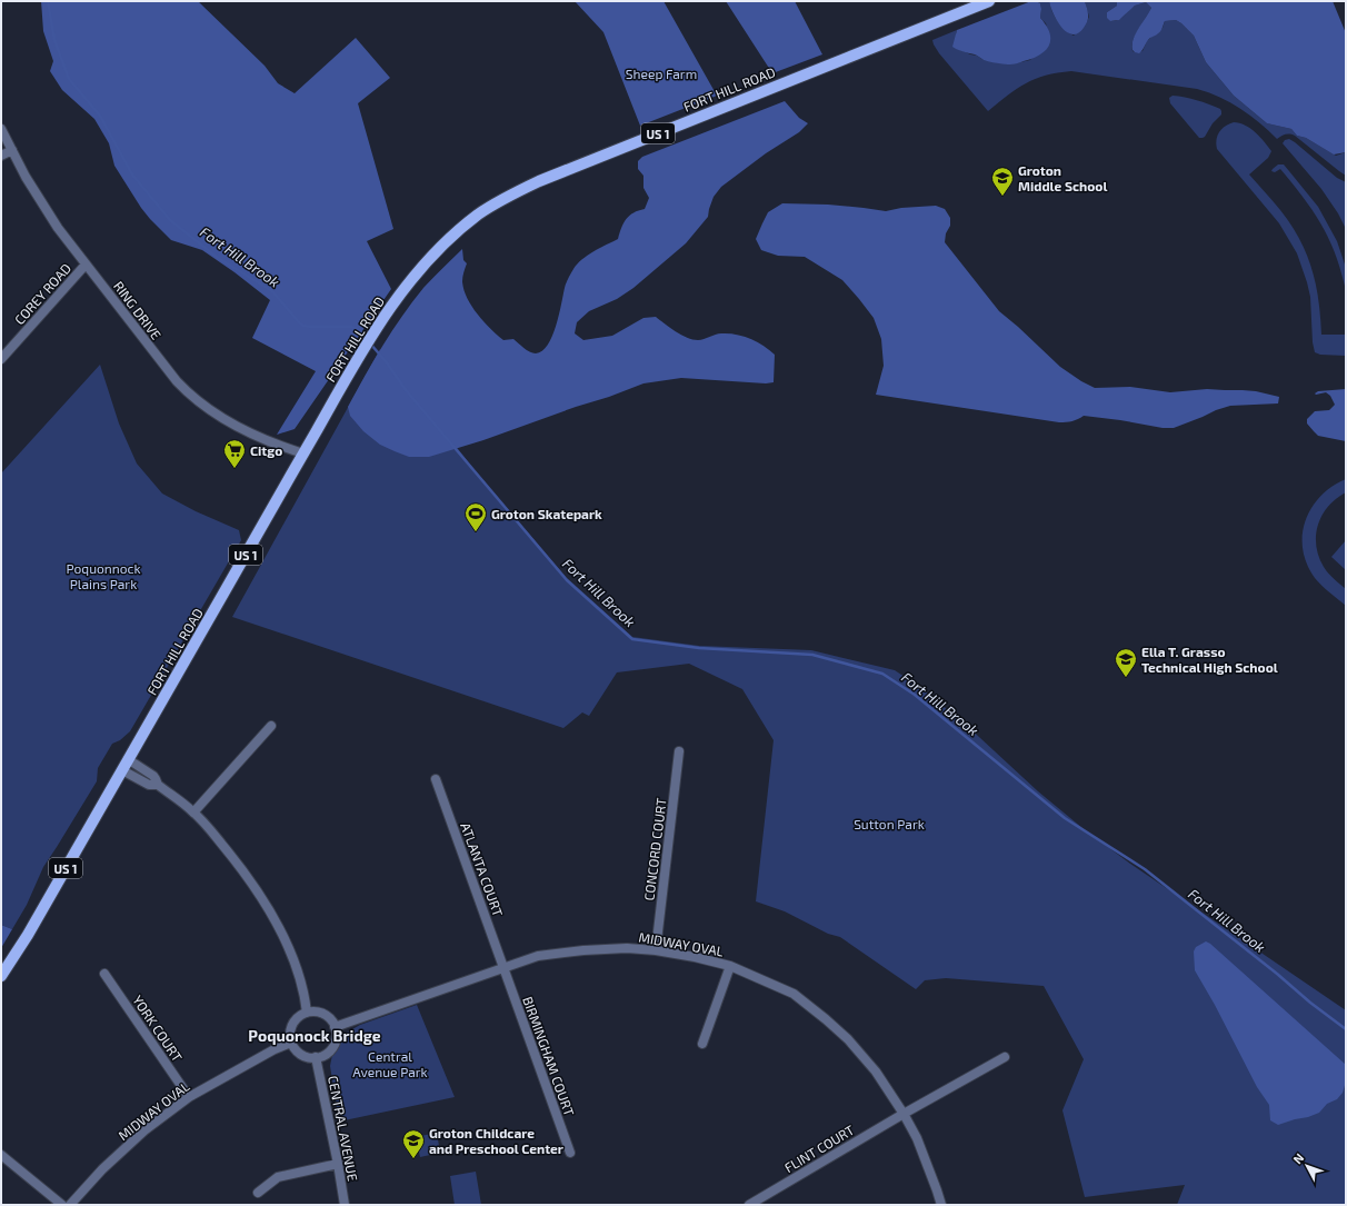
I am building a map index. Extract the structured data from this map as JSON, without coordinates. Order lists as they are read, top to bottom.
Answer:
{
  "streets": {
    "main road": ["FORT HILL ROAD", "US 1"],
    "street": [
      "COREY ROAD",
      "RING DRIVE",
      "CONCORD COURT",
      "ATLANTA COURT",
      "MIDWAY OVAL",
      "YORK COURT",
      "BIRMINGHAM COURT",
      "CENTRAL AVENUE",
      "FLINT COURT"
    ]
  },
  "crossings": [
    ["FORT HILL ROAD", "RING DRIVE"],
    ["COREY ROAD", "RING DRIVE"],
    ["CONCORD COURT", "MIDWAY OVAL"],
    ["ATLANTA COURT", "MIDWAY OVAL"],
    ["ATLANTA COURT", "BIRMINGHAM COURT"],
    ["MIDWAY OVAL", "YORK COURT"],
    ["MIDWAY OVAL", "BIRMINGHAM COURT"],
    ["MIDWAY OVAL", "CENTRAL AVENUE"],
    ["MIDWAY OVAL", "FLINT COURT"]
  ],
  "districts": ["Poquonock Bridge"],
  "water": ["Fort Hill Brook"],
  "parks": [
    "Sheep Farm",
    "Poquonnock Plains Park",
    "Sutton Park",
    "Central Avenue Park"
  ],
  "places": {
    "school or university": ["Groton Middle School", "Ella T. Grasso Technical High School", "Groton Childcare and Preschool Center"],
    "supermarket": ["Citgo"],
    "sports": ["Groton Skatepark"]
  },
  "north": "top left"
}
